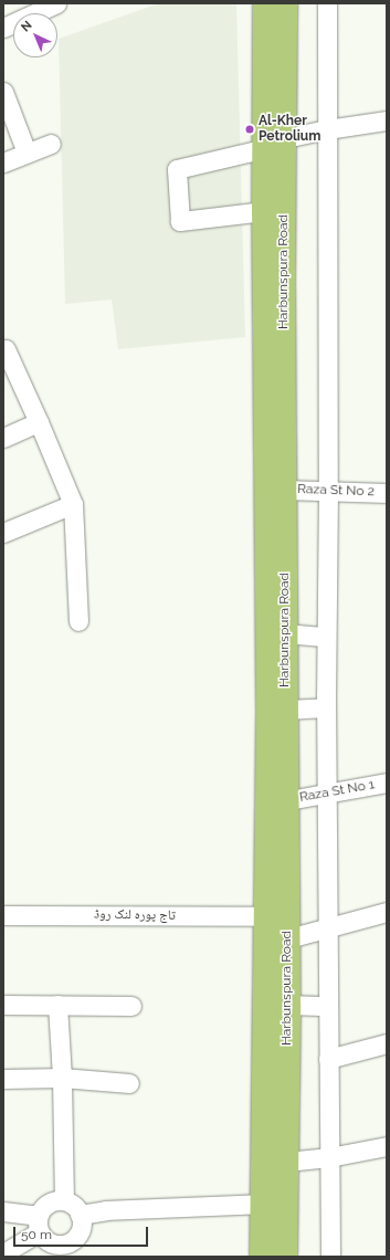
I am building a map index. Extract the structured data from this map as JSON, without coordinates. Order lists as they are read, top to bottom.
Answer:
{
  "streets": {
    "main road": ["Harbunspura Road"],
    "street": ["Raza St No 2", "Raza St No 1", "تاج پورہ لنک روڈ"]
  },
  "crossings": [
    ["Harbunspura Road", "Raza St No 2"],
    ["Harbunspura Road", "Raza St No 1"],
    ["Harbunspura Road", "تاج پورہ لنک روڈ"]
  ],
  "places": ["Al-Kher Petrolium"],
  "scale_bar": "50 m",
  "north": "top left"
}
